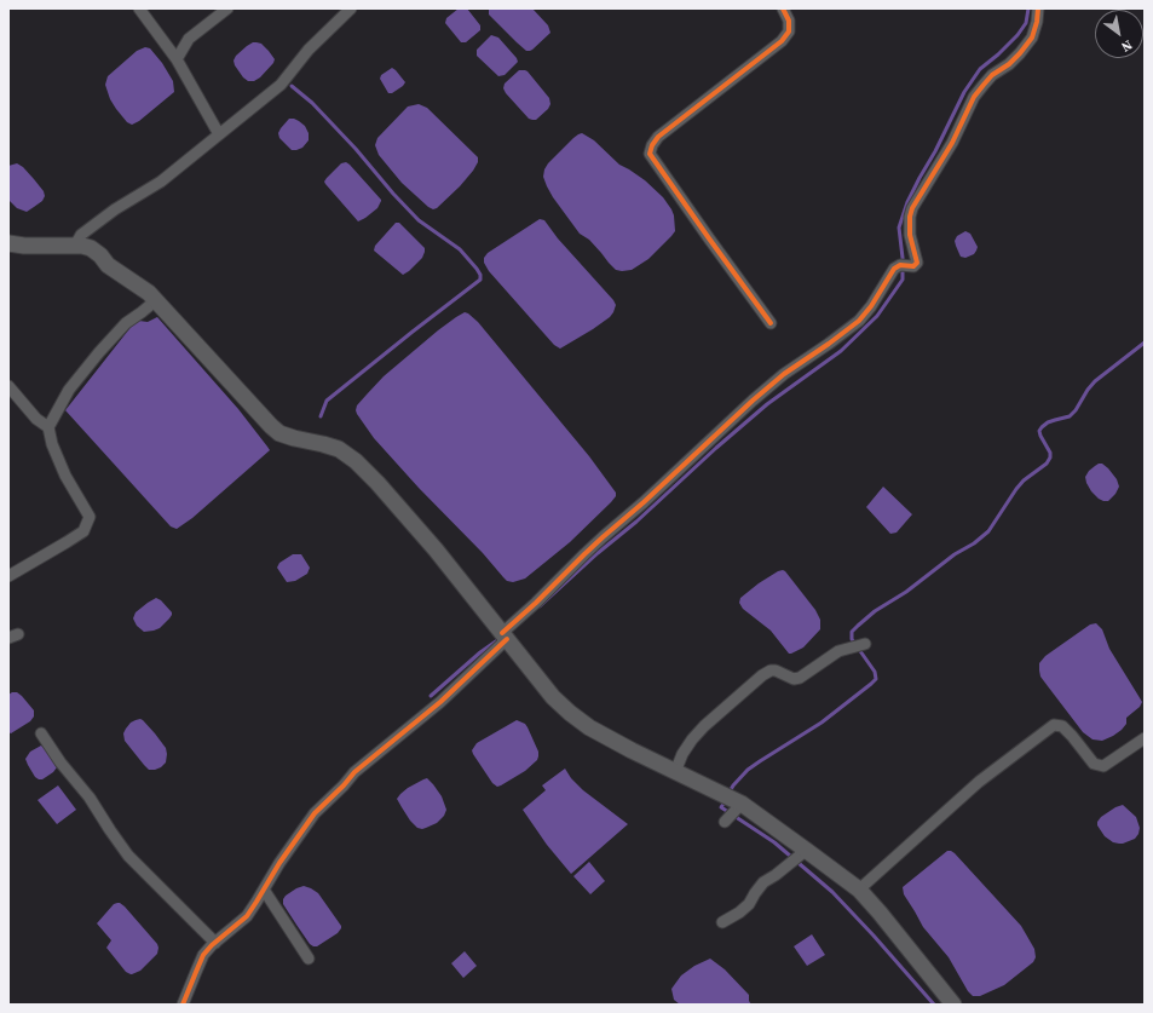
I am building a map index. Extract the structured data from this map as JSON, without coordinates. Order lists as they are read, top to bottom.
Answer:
{
  "north": "bottom right"
}
